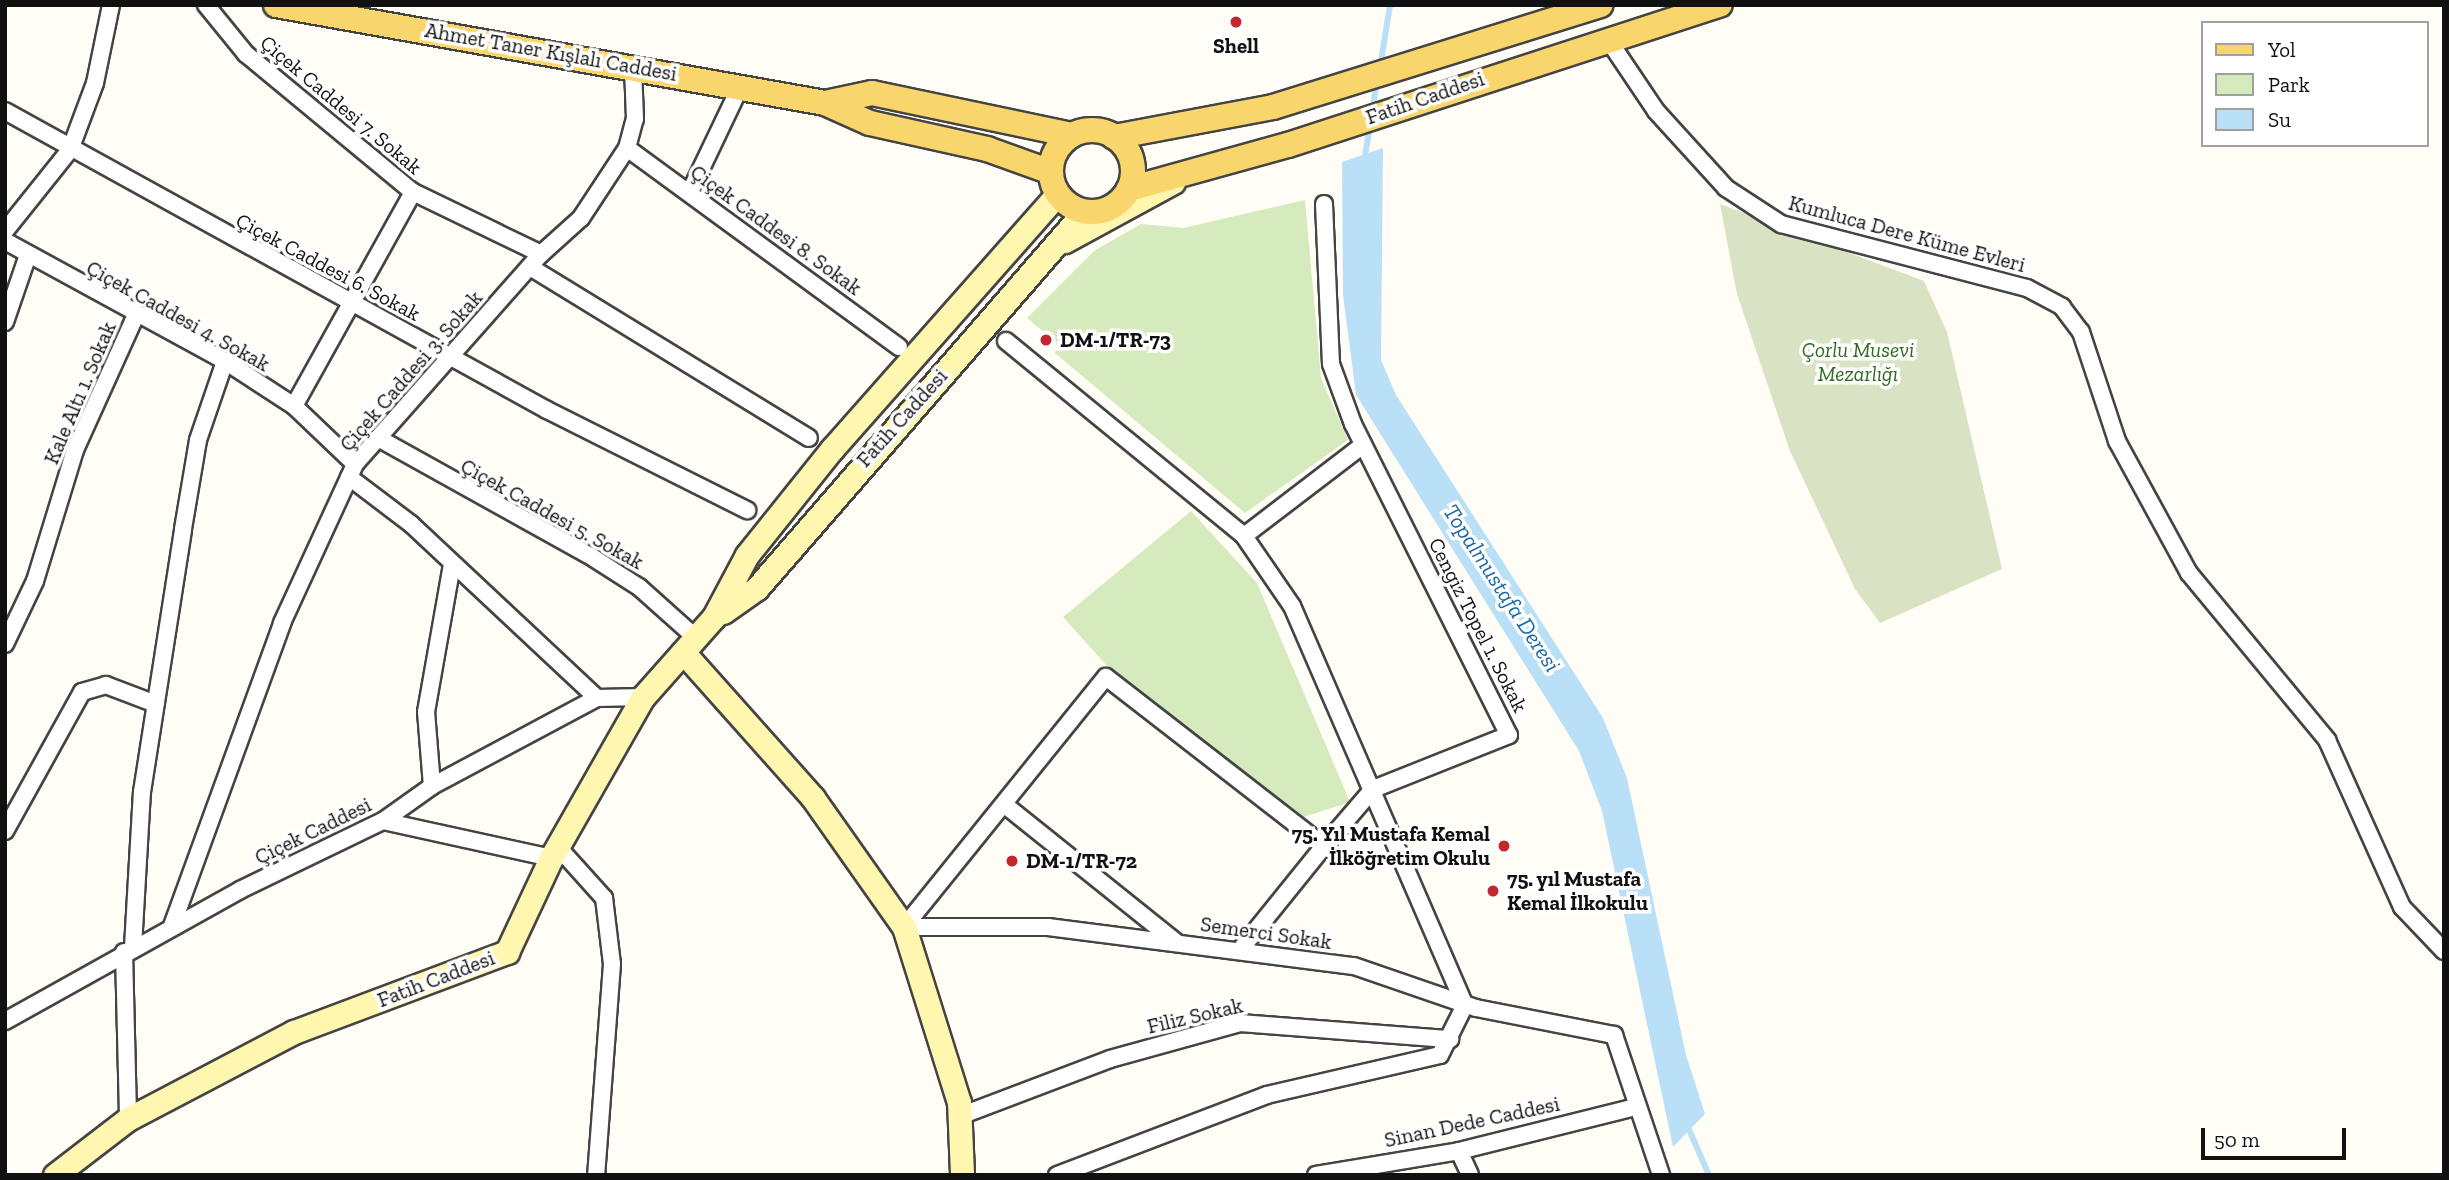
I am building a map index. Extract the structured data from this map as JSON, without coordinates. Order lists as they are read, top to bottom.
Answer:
{
  "streets": {
    "main road": ["Ahmet Taner Kışlalı Caddesi", "Fatih Caddesi"],
    "street": [
      "Çiçek Caddesi 7. Sokak",
      "Çiçek Caddesi 8. Sokak",
      "Kumluca Dere Küme Evleri",
      "Çiçek Caddesi 6. Sokak",
      "Çiçek Caddesi 4. Sokak",
      "Çiçek Caddesi 3. Sokak",
      "Kale Altı 1. Sokak",
      "Çiçek Caddesi 5. Sokak",
      "Cengiz Topel 1. Sokak",
      "Çiçek Caddesi",
      "Semerci Sokak",
      "Filiz Sokak",
      "Sinan Dede Caddesi"
    ]
  },
  "crossings": [
    ["Ahmet Taner Kışlalı Caddesi", "Çiçek Caddesi 3. Sokak"],
    ["Fatih Caddesi", "Kumluca Dere Küme Evleri"],
    ["Fatih Caddesi", "Çiçek Caddesi 5. Sokak"],
    ["Fatih Caddesi", "Çiçek Caddesi"],
    ["Çiçek Caddesi 7. Sokak", "Çiçek Caddesi 3. Sokak"],
    ["Çiçek Caddesi 8. Sokak", "Çiçek Caddesi 3. Sokak"],
    ["Çiçek Caddesi 6. Sokak", "Çiçek Caddesi 3. Sokak"],
    ["Çiçek Caddesi 4. Sokak", "Çiçek Caddesi 3. Sokak"],
    ["Çiçek Caddesi 4. Sokak", "Kale Altı 1. Sokak"],
    ["Çiçek Caddesi 4. Sokak", "Çiçek Caddesi"],
    ["Çiçek Caddesi 3. Sokak", "Çiçek Caddesi 5. Sokak"],
    ["Çiçek Caddesi 3. Sokak", "Çiçek Caddesi"],
    ["Cengiz Topel 1. Sokak", "Semerci Sokak"],
    ["Semerci Sokak", "Sinan Dede Caddesi"]
  ],
  "water": ["Topalmustafa Deresi"],
  "parks": ["Çorlu Musevi Mezarlığı"],
  "places": [
    "Shell",
    "DM-1/TR-73",
    "75. Yıl Mustafa Kemal İlköğretim Okulu",
    "DM-1/TR-72",
    "75. yıl Mustafa Kemal İlkokulu"
  ],
  "legend": ["Yol", "Park", "Su"],
  "scale_bar": "50 m"
}
